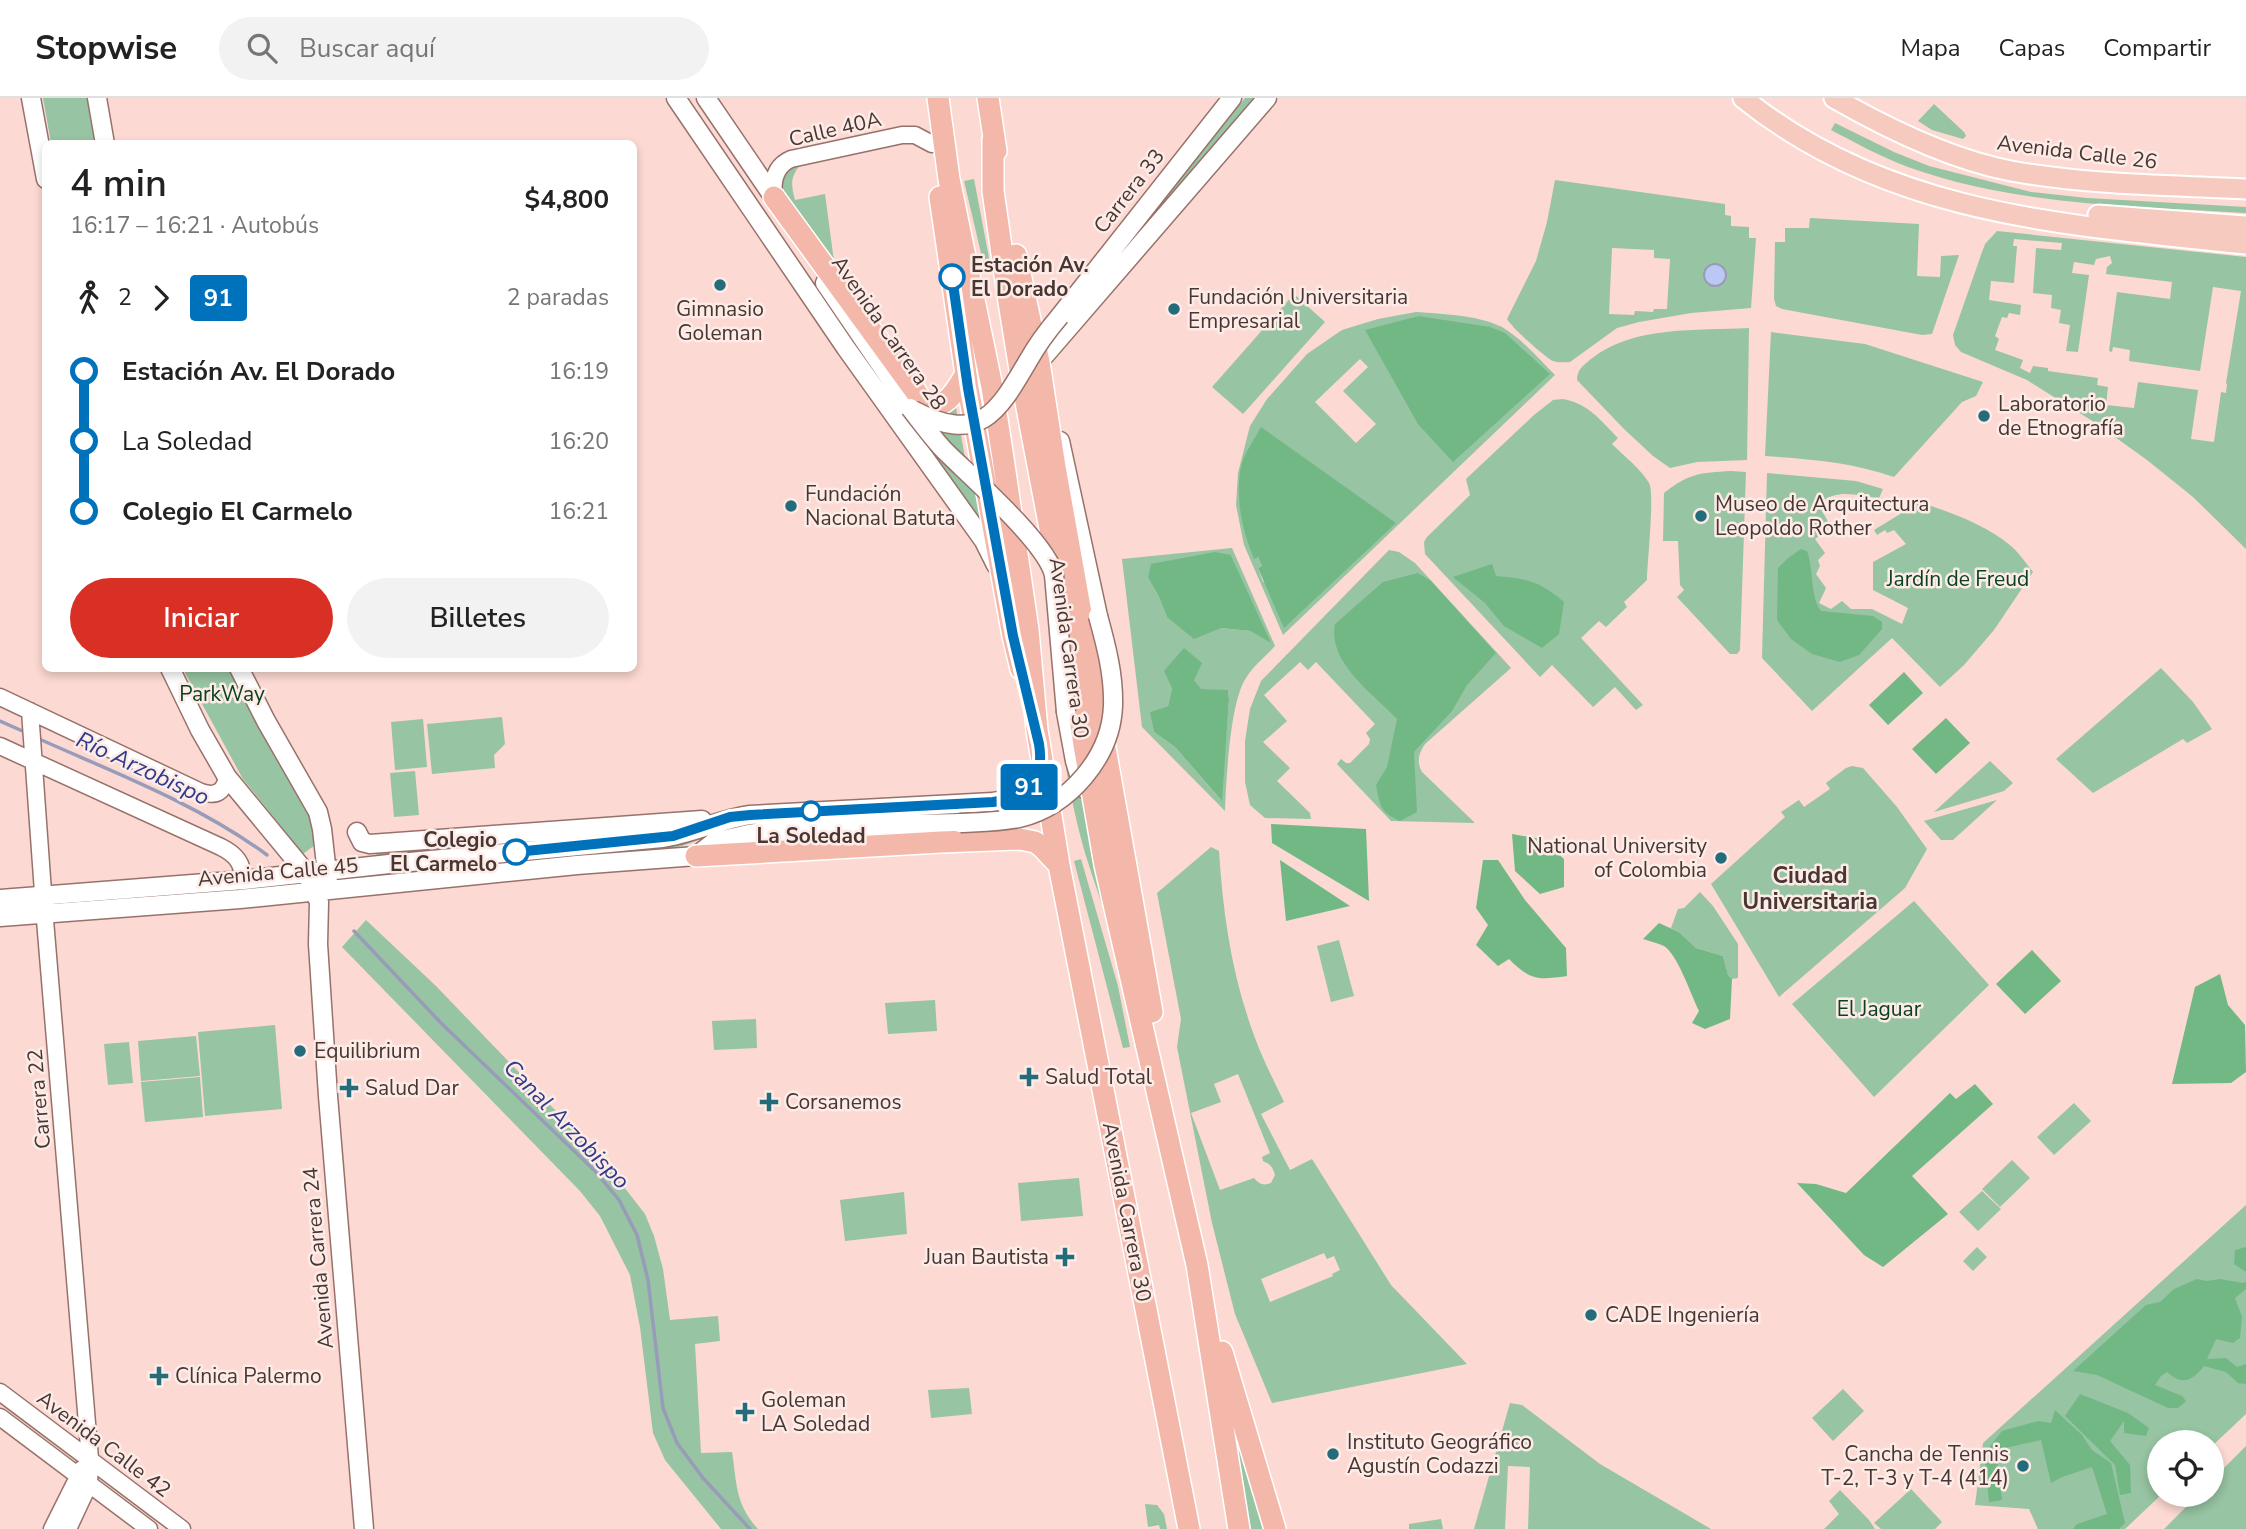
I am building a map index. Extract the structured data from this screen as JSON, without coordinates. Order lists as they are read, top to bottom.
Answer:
{
  "streets": {
    "highway": ["Avenida Carrera 30"],
    "main road": [
      "Avenida Calle 26",
      "Carrera 33",
      "Avenida Carrera 28",
      "Avenida Calle 45",
      "Avenida Carrera 24"
    ],
    "street": ["Calle 40A", "Carrera 22", "Avenida Calle 42"]
  },
  "crossings": [
    ["Calle 40A", "Avenida Carrera 28"],
    ["Calle 40A", "Avenida Carrera 30"],
    ["Carrera 33", "Avenida Carrera 28"],
    ["Carrera 33", "Avenida Carrera 30"],
    ["Avenida Carrera 28", "Avenida Carrera 30"],
    ["Avenida Carrera 30", "Avenida Calle 45"],
    ["Avenida Calle 45", "Carrera 22"],
    ["Avenida Calle 45", "Avenida Carrera 24"],
    ["Carrera 22", "Avenida Calle 42"]
  ],
  "districts": ["Ciudad Universitaria"],
  "water": ["Río Arzobispo", "Canal Arzobispo"],
  "parks": ["Jardín de Freud", "ParkWay", "El Jaguar"],
  "places": {
    "other": [
      "Estación Av. El Dorado",
      "Gimnasio Goleman",
      "Fundación Universitaria Empresarial",
      "Laboratorio de Etnografía",
      "Fundación Nacional Batuta",
      "Museo de Arquitectura Leopoldo Rother",
      "La Soledad",
      "Colegio El Carmelo",
      "National University of Colombia",
      "Equilibrium",
      "CADE Ingeniería",
      "Instituto Geográfico Agustín Codazzi",
      "Cancha de Tennis T-2, T-3 y T-4 (414)"
    ],
    "health": [
      "Salud Total",
      "Salud Dar",
      "Corsanemos",
      "Juan Bautista",
      "Clínica Palermo",
      "Goleman LA Soledad"
    ]
  },
  "lines": ["bus line 91"],
  "page": {
    "header": "Stopwise",
    "search": "Buscar aquí",
    "nav": ["Mapa", "Capas", "Compartir"],
    "on_map": "91",
    "heading": ["4 min", "16:17 – 16:21 · Autobús", "$4,800"],
    "legs": ["2", "91", "2 paradas"],
    "list": [
      {
        "name": "Estación Av. El Dorado",
        "value": "16:19"
      },
      {
        "name": "La Soledad",
        "value": "16:20"
      },
      {
        "name": "Colegio El Carmelo",
        "value": "16:21"
      }
    ],
    "buttons": ["Iniciar", "Billetes"]
  }
}
